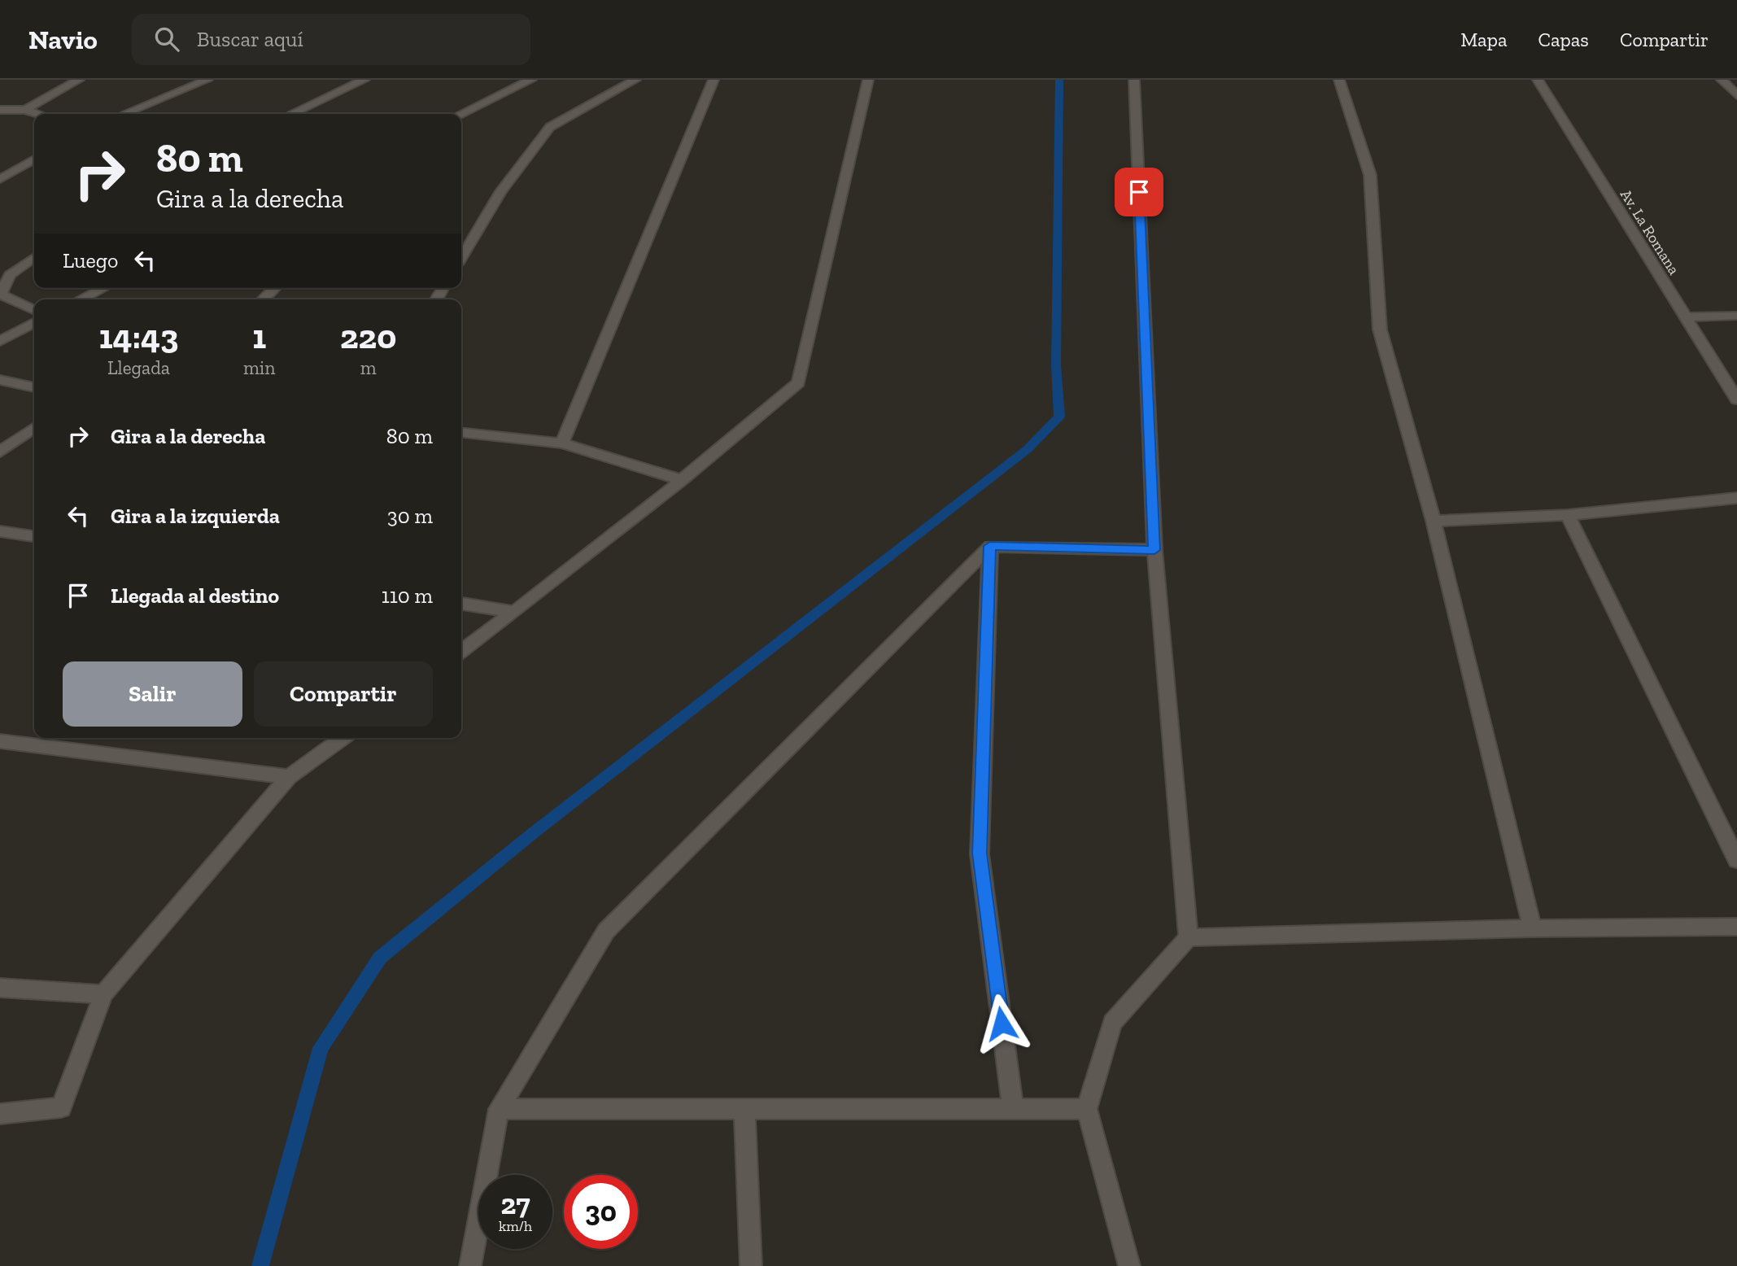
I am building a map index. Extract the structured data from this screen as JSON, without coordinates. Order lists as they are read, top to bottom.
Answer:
{
  "streets": {
    "street": ["Av. La Romana"]
  },
  "page": {
    "header": "Navio",
    "search": "Buscar aquí",
    "nav": ["Mapa", "Capas", "Compartir"],
    "turn": ["80 m", "Gira a la derecha"],
    "then": "Luego",
    "eta": [
      "14:43",
      "Llegada",
      "1",
      "min",
      "220",
      "m"
    ],
    "list": [
      {
        "name": "Gira a la derecha",
        "value": "80 m"
      },
      {
        "name": "Gira a la izquierda",
        "value": "30 m"
      },
      {
        "name": "Llegada al destino",
        "value": "110 m"
      }
    ],
    "buttons": ["Salir", "Compartir"],
    "speed": "27 km/h",
    "limit": "30"
  }
}
